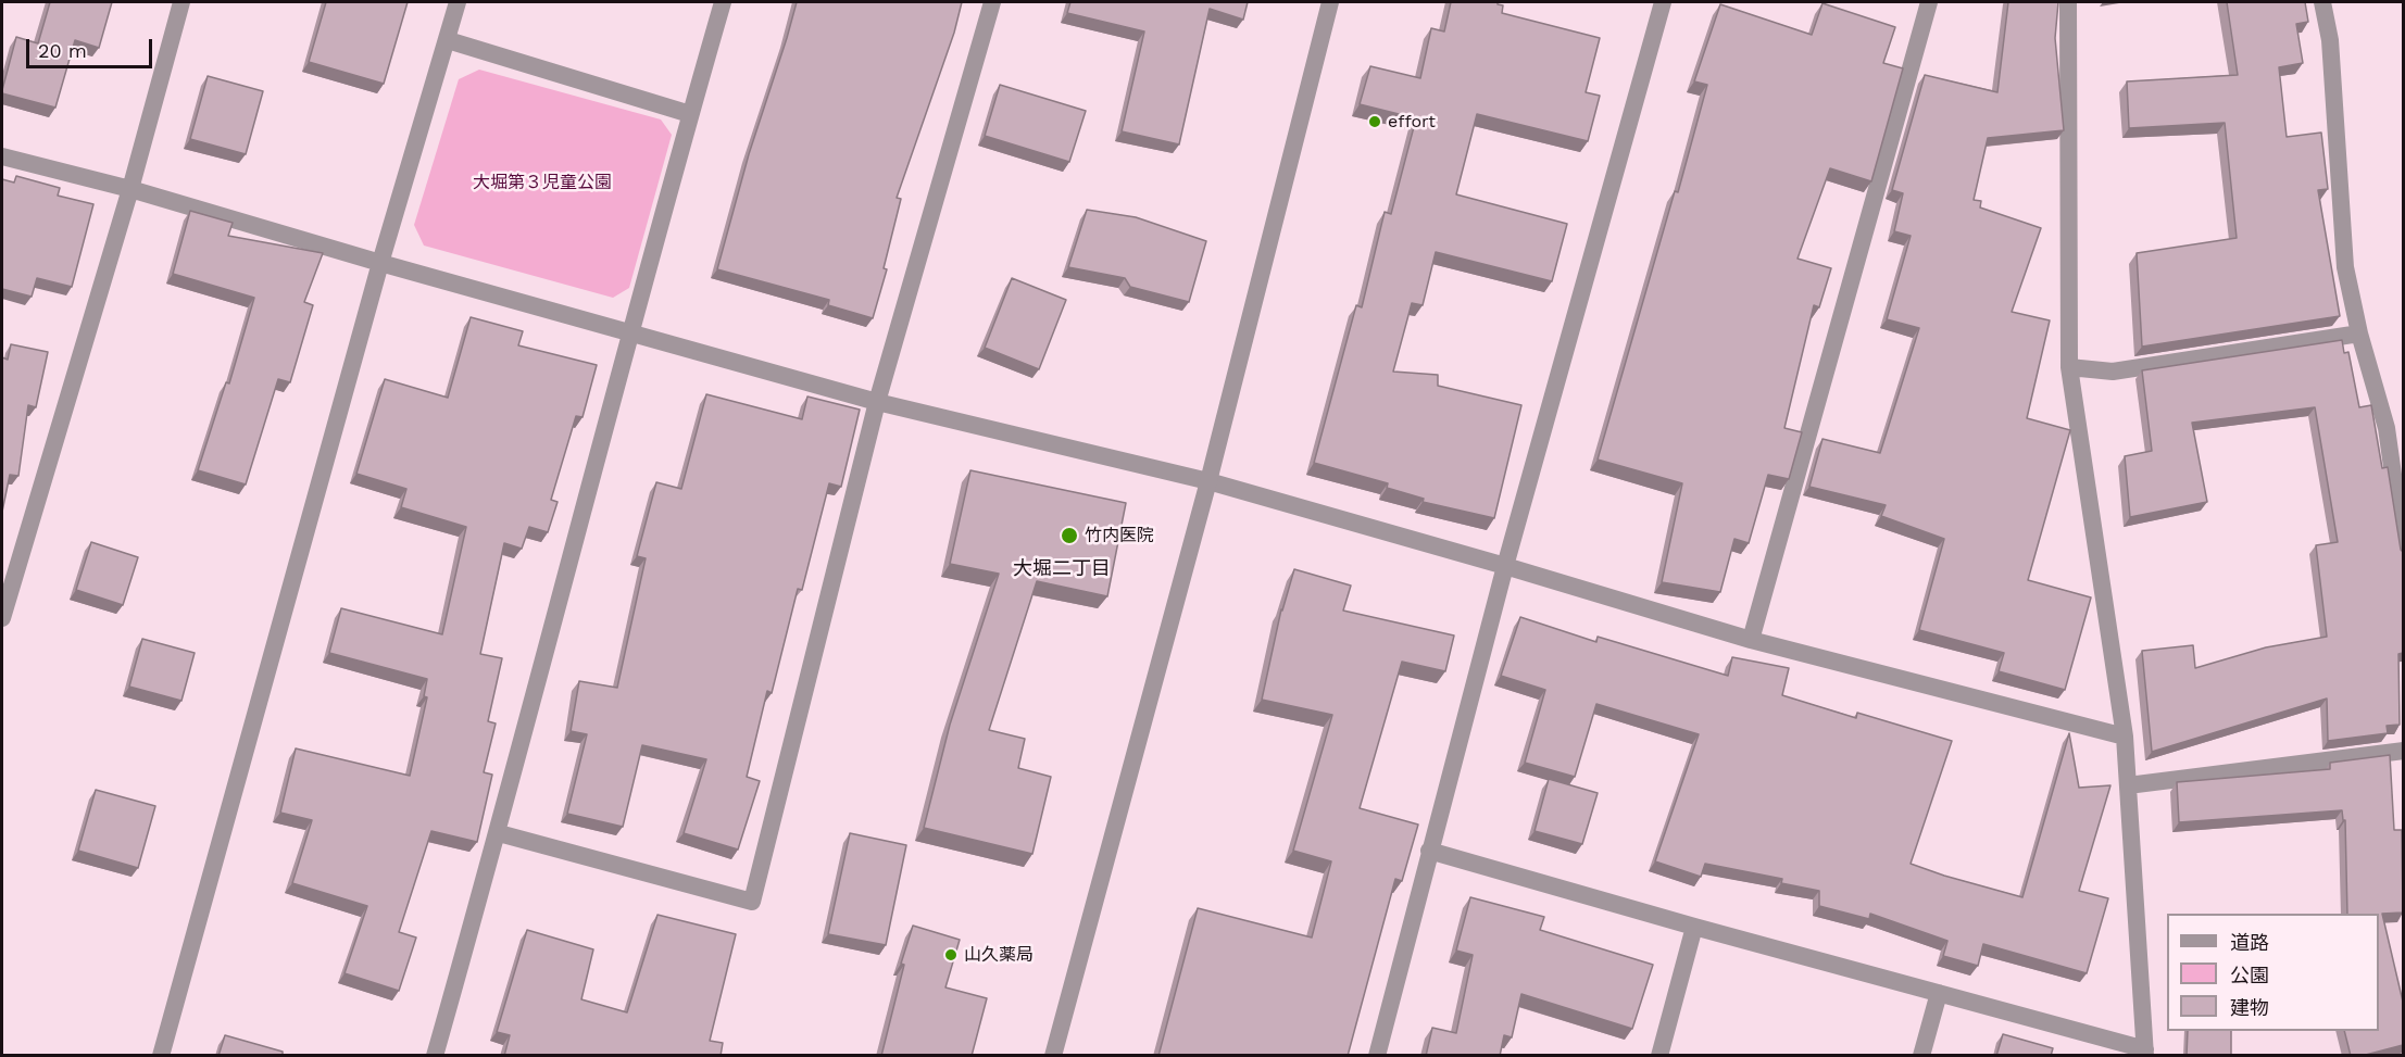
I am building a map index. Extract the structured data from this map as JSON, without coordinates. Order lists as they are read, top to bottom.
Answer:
{
  "districts": ["大堀二丁目"],
  "parks": ["大堀第３児童公園"],
  "places": ["effort", "竹内医院", "山久薬局"],
  "legend": ["道路", "公園", "建物"],
  "scale_bar": "20 m"
}
